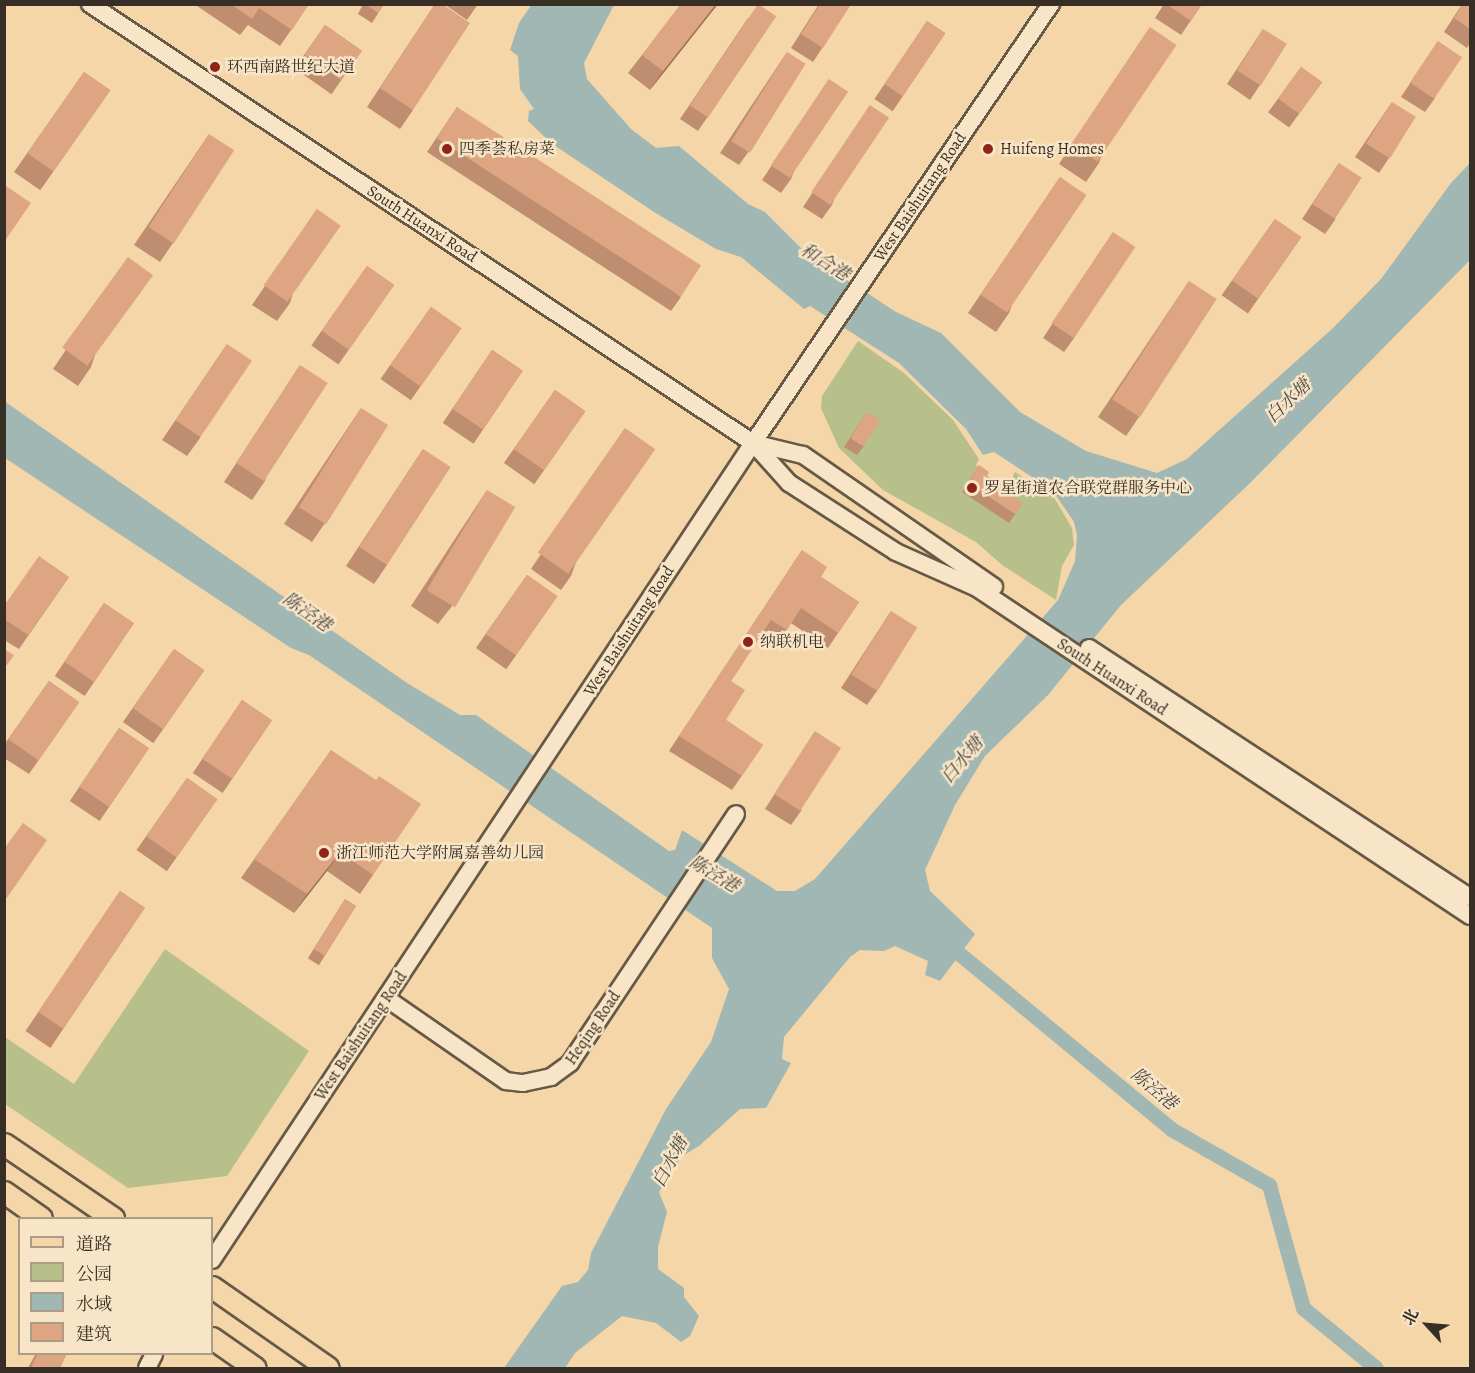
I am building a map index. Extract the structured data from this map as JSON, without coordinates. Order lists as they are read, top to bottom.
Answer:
{
  "streets": {
    "street": ["West Baishuitang Road", "South Huanxi Road", "Heqing Road"]
  },
  "crossings": [
    ["West Baishuitang Road", "South Huanxi Road"],
    ["West Baishuitang Road", "Heqing Road"]
  ],
  "water": ["和合港", "白水塘", "陈泾港"],
  "places": [
    "环西南路世纪大道",
    "四季荟私房菜",
    "Huifeng Homes",
    "罗星街道农合联党群服务中心",
    "纳联机电",
    "浙江师范大学附属嘉善幼儿园"
  ],
  "legend": [
    "道路",
    "公园",
    "水域",
    "建筑"
  ],
  "north": "top left"
}
